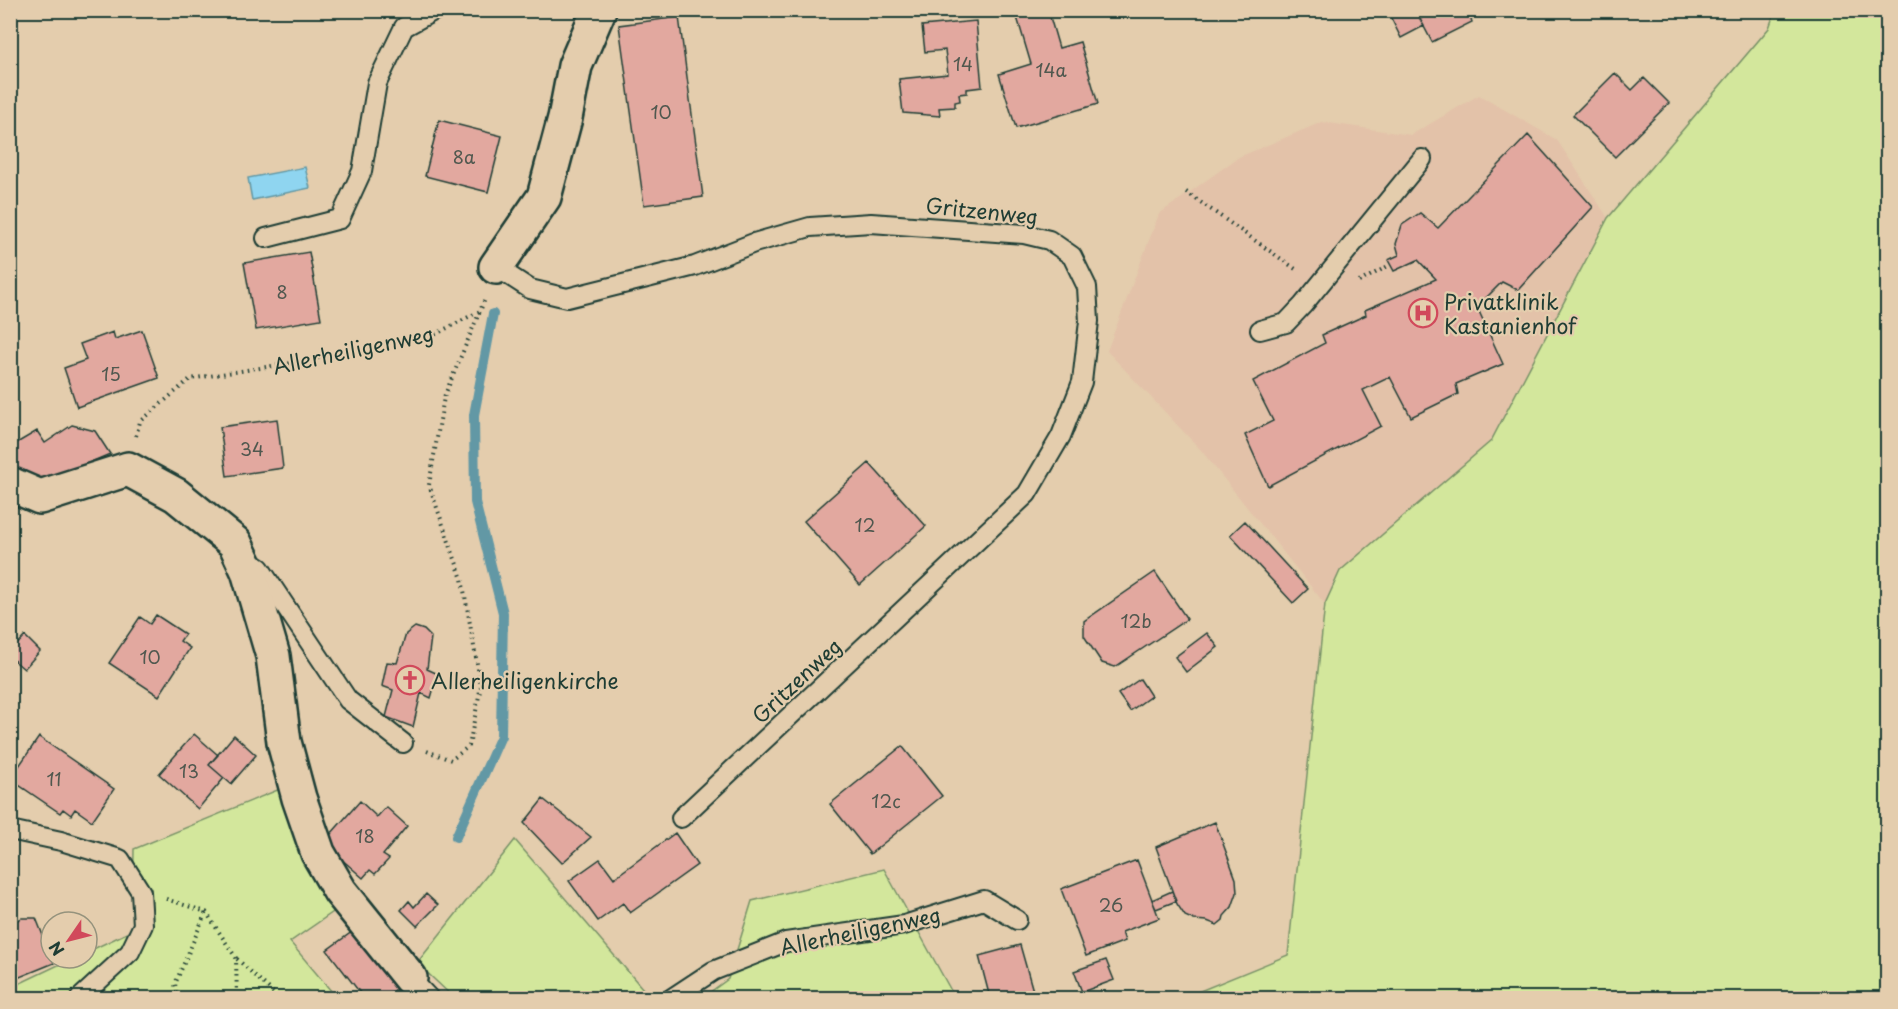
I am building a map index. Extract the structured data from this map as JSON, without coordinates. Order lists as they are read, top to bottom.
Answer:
{
  "streets": {
    "lane": ["Gritzenweg", "Allerheiligenweg"]
  },
  "places": {
    "hospital": ["Privatklinik Kastanienhof"],
    "church": ["Allerheiligenkirche"]
  },
  "house_numbers": [
    "14",
    "14a",
    "10",
    "8a",
    "8",
    "15",
    "34",
    "12",
    "12b",
    "10",
    "13",
    "11",
    "12c",
    "18",
    "26"
  ],
  "north": "bottom left"
}
